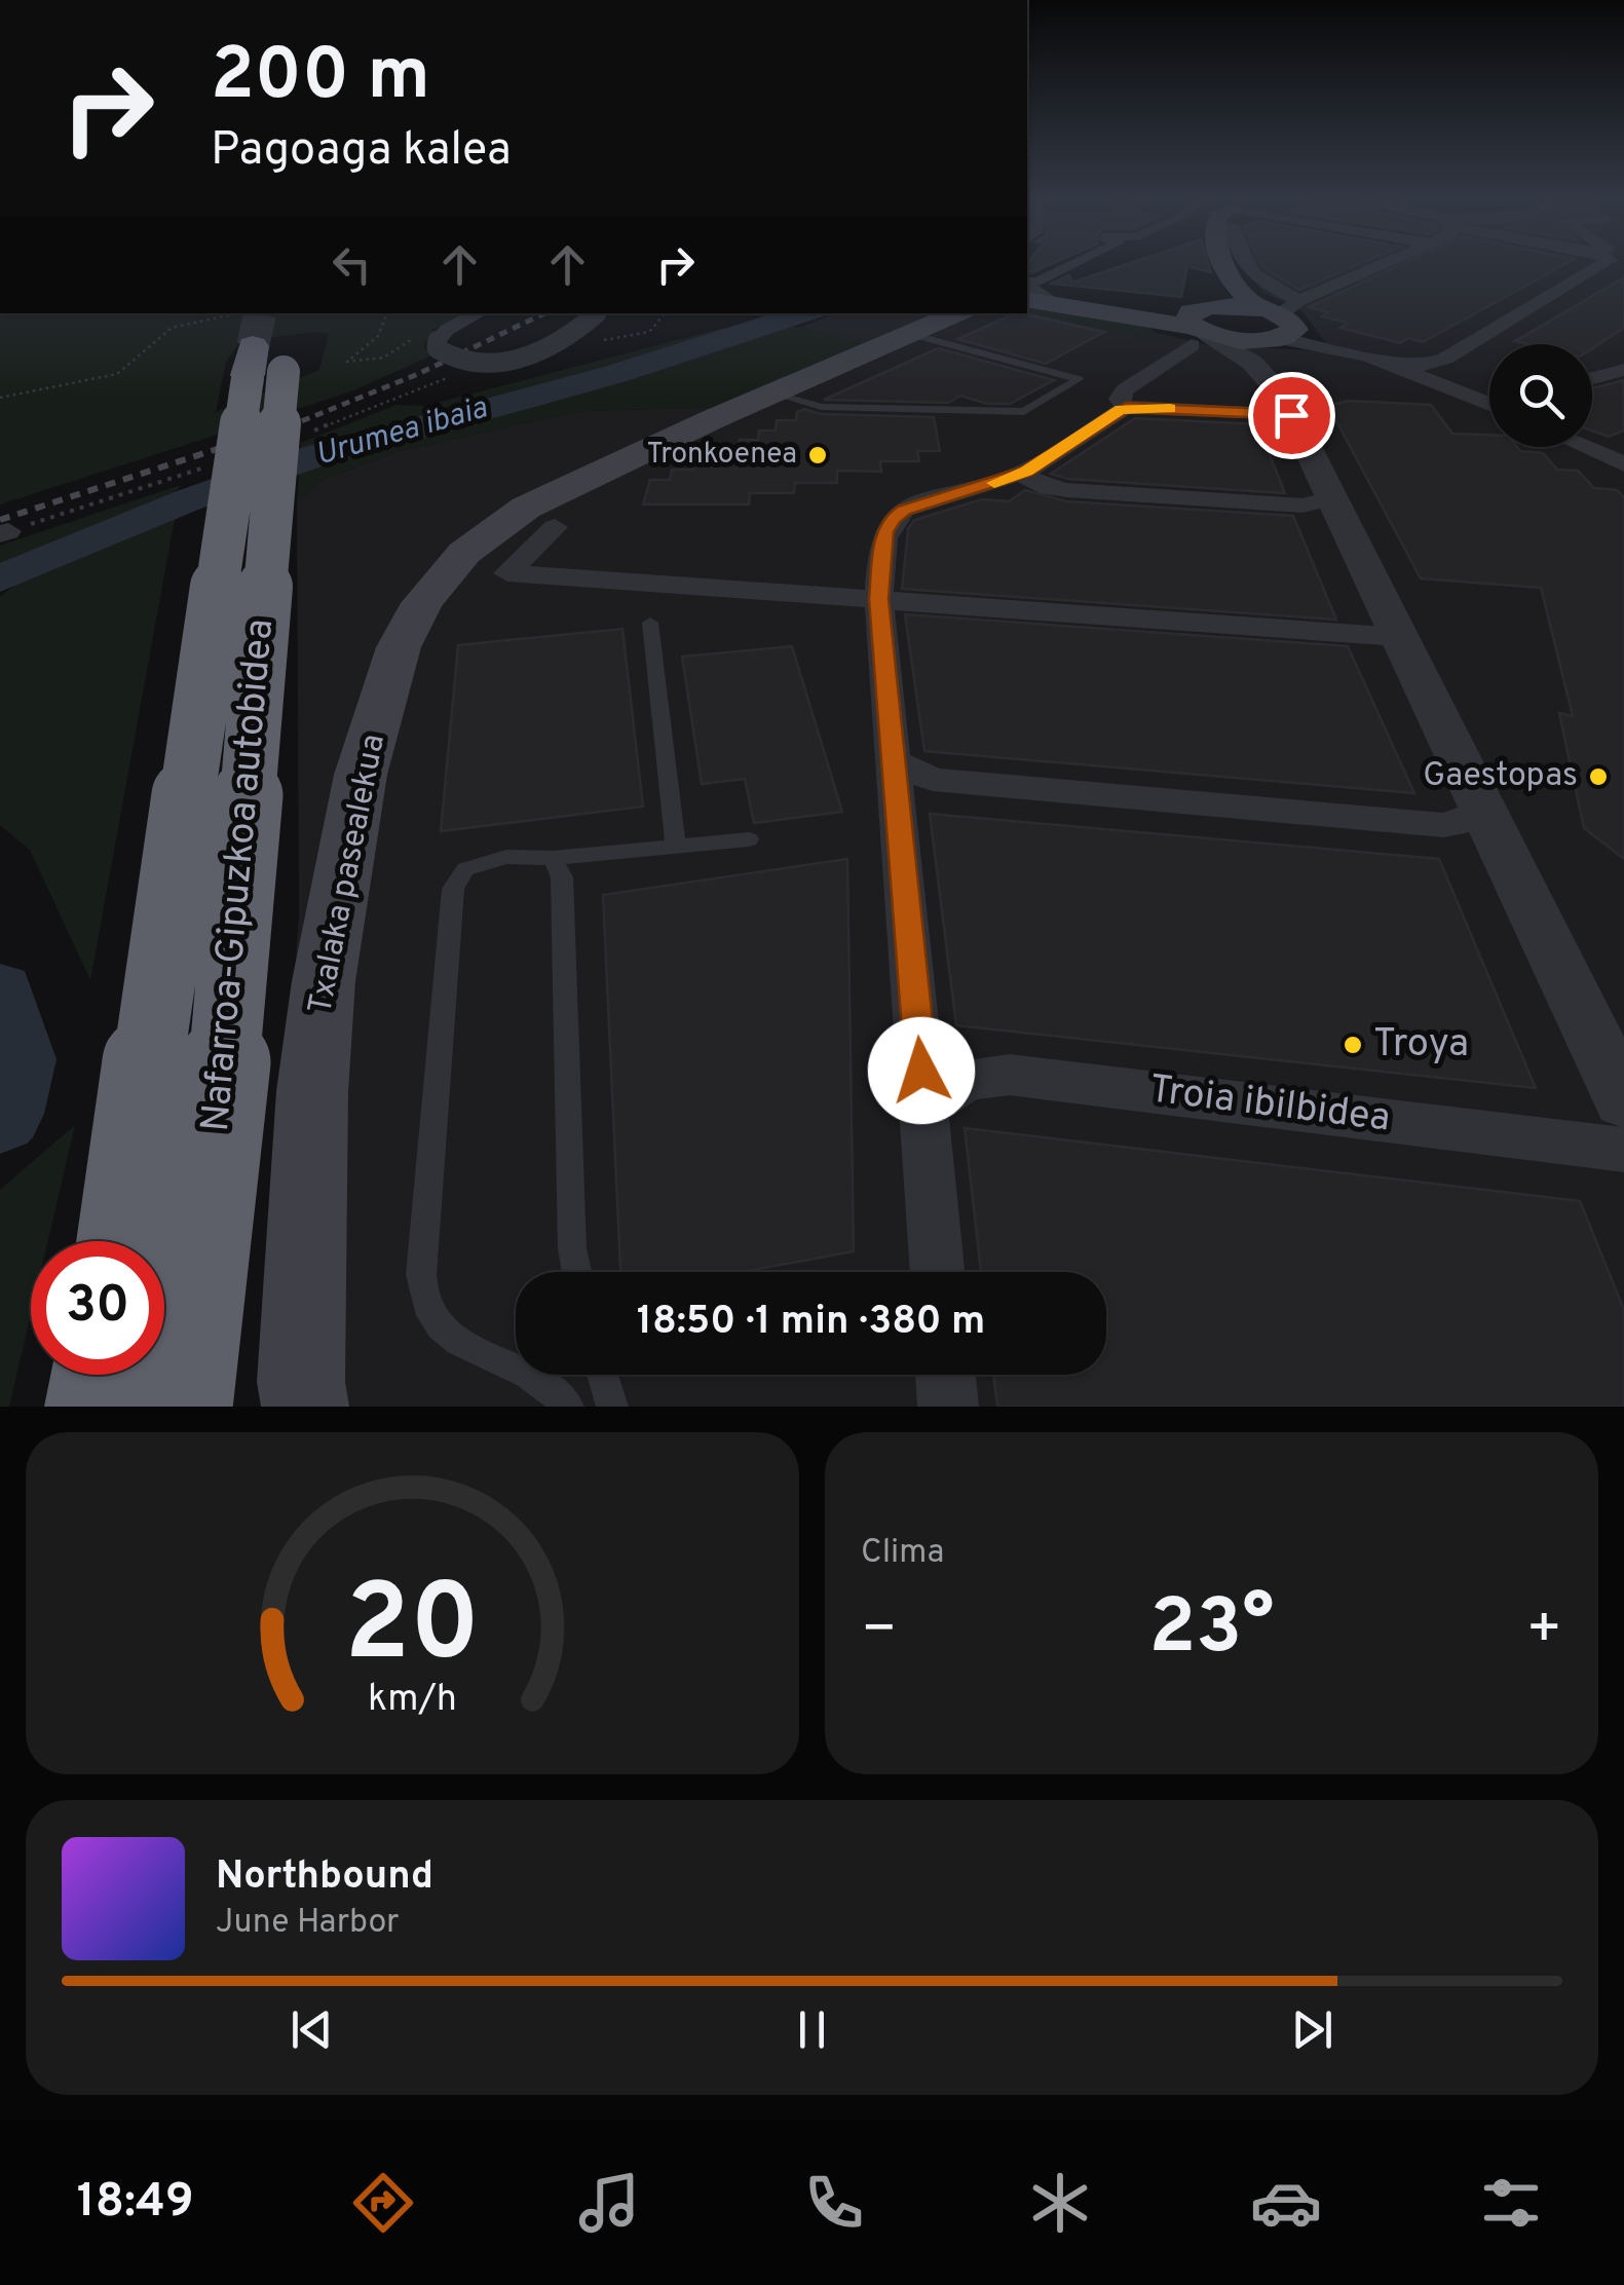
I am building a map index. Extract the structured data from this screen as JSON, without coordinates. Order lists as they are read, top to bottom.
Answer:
{
  "streets": {
    "highway": ["Nafarroa-Gipuzkoa autobidea"],
    "main road": ["Txalaka pasealekua"],
    "street": ["Troia ibilbidea"]
  },
  "water": ["Urumea ibaia"],
  "places": ["Tronkoenea", "Gaestopas", "Troya"],
  "page": {
    "turn": ["200 m", "Pagoaga kalea"],
    "limit": "30",
    "trip": "18:50 · 1 min · 380 m",
    "tile": "Clima",
    "heat": ["−", "23°", "+"],
    "song": ["Northbound", "June Harbor"],
    "tabs": "18:49",
    "gauge": ["20", "km/h"]
  }
}
